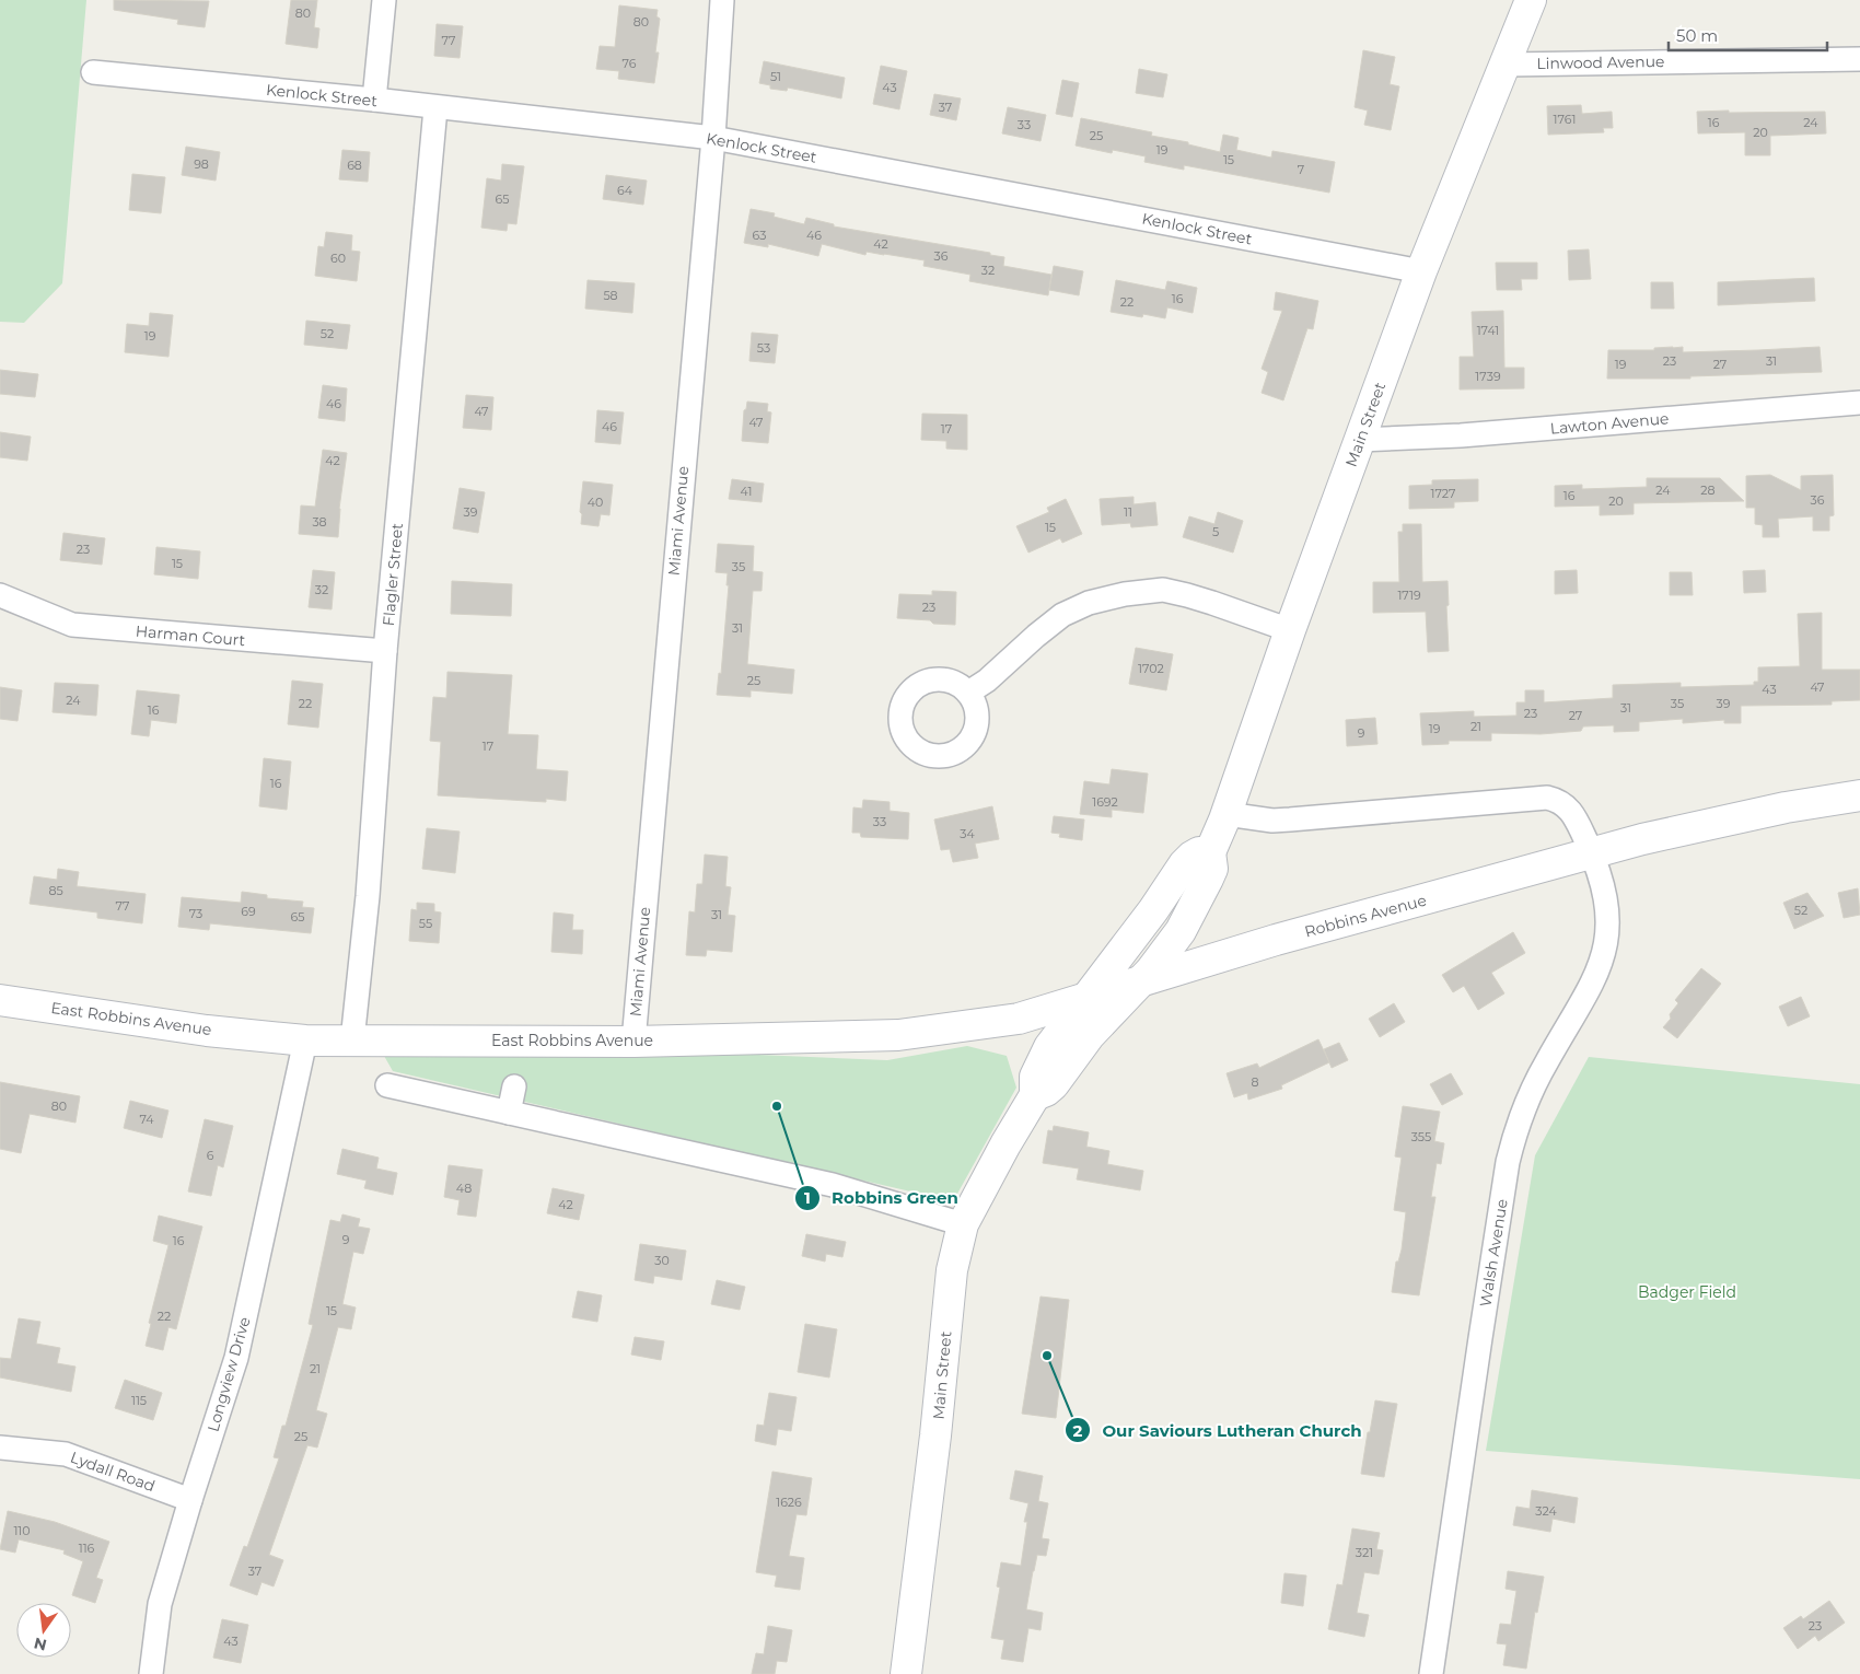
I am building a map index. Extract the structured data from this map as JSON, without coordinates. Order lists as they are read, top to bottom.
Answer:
{
  "streets": {
    "main road": ["Main Street", "Robbins Avenue", "East Robbins Avenue"],
    "street": [
      "Linwood Avenue",
      "Kenlock Street",
      "Lawton Avenue",
      "Miami Avenue",
      "Flagler Street",
      "Harman Court",
      "Walsh Avenue",
      "Longview Drive",
      "Lydall Road"
    ]
  },
  "crossings": [
    ["Linwood Avenue", "Main Street"],
    ["Kenlock Street", "Main Street"],
    ["Kenlock Street", "Miami Avenue"],
    ["Kenlock Street", "Flagler Street"],
    ["Lawton Avenue", "Main Street"],
    ["Main Street", "Robbins Avenue"],
    ["Main Street", "East Robbins Avenue"],
    ["Miami Avenue", "East Robbins Avenue"],
    ["Flagler Street", "Harman Court"],
    ["Flagler Street", "East Robbins Avenue"],
    ["Robbins Avenue", "East Robbins Avenue"],
    ["Robbins Avenue", "Walsh Avenue"],
    ["East Robbins Avenue", "Longview Drive"],
    ["Longview Drive", "Lydall Road"]
  ],
  "parks": ["Badger Field"],
  "places": ["Robbins Green", "Our Saviours Lutheran Church"],
  "house_numbers": [
    "80",
    "80",
    "77",
    "76",
    "51",
    "43",
    "37",
    "1761",
    "16",
    "24",
    "33",
    "20",
    "25",
    "19",
    "15",
    "98",
    "68",
    "7",
    "64",
    "65",
    "63",
    "46",
    "42",
    "36",
    "60",
    "32",
    "58",
    "16",
    "22",
    "1741",
    "52",
    "19",
    "53",
    "23",
    "31",
    "19",
    "27",
    "1739",
    "46",
    "47",
    "47",
    "46",
    "17",
    "42",
    "24",
    "28",
    "41",
    "1727",
    "16",
    "36",
    "20",
    "40",
    "39",
    "11",
    "38",
    "15",
    "5",
    "23",
    "15",
    "35",
    "32",
    "1719",
    "23",
    "31",
    "1702",
    "25",
    "47",
    "43",
    "24",
    "22",
    "35",
    "39",
    "31",
    "16",
    "23",
    "27",
    "21",
    "19",
    "9",
    "17",
    "16",
    "1692",
    "33",
    "34",
    "85",
    "77",
    "52",
    "69",
    "73",
    "31",
    "65",
    "55",
    "8",
    "80",
    "74",
    "355",
    "6",
    "48",
    "42",
    "9",
    "16",
    "30",
    "15",
    "22",
    "21",
    "115",
    "25",
    "1626",
    "324",
    "110",
    "116",
    "321",
    "37",
    "23",
    "43"
  ],
  "scale_bar": "50 m",
  "north": "bottom"
}
